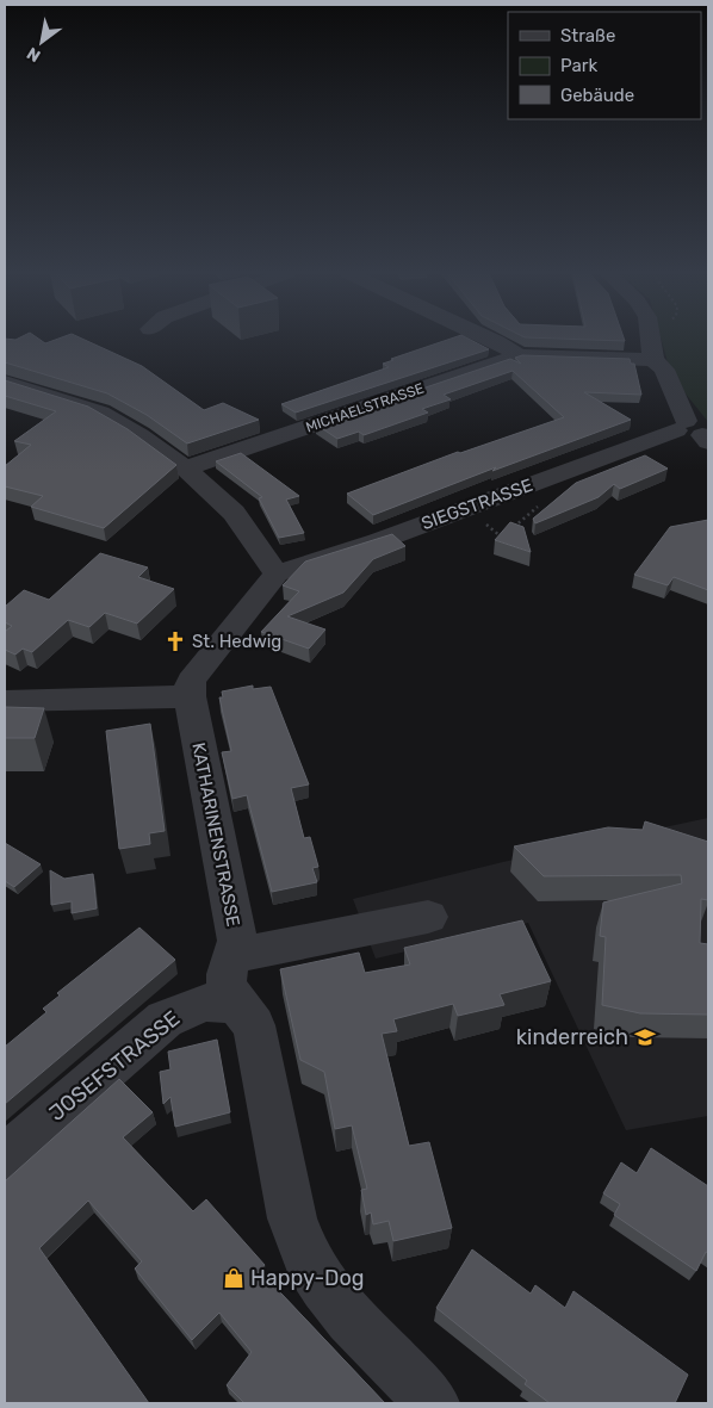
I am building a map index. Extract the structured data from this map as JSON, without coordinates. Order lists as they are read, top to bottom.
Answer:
{
  "streets": {
    "street": [
      "MICHAELSTRASSE",
      "SIEGSTRASSE",
      "KATHARINENSTRASSE",
      "JOSEFSTRASSE"
    ]
  },
  "crossings": [
    ["MICHAELSTRASSE", "SIEGSTRASSE"],
    ["KATHARINENSTRASSE", "JOSEFSTRASSE"]
  ],
  "places": {
    "church": ["St. Hedwig"],
    "school or university": ["kinderreich"],
    "shop": ["Happy-Dog"]
  },
  "legend": ["Straße", "Park", "Gebäude"],
  "north": "bottom left"
}
